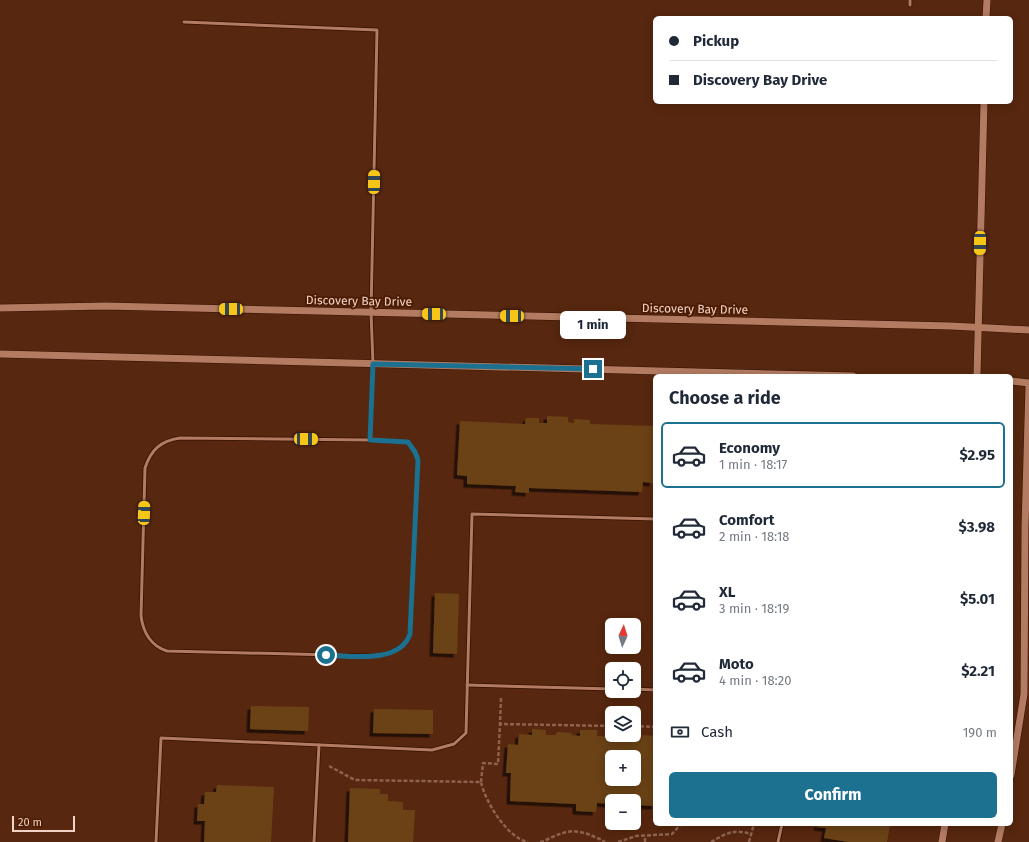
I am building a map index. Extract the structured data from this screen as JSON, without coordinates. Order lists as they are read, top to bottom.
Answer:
{
  "streets": {
    "street": ["Discovery Bay Drive"]
  },
  "scale_bar": "20 m",
  "north": "top",
  "page": {
    "banner": ["Pickup", "Discovery Bay Drive"],
    "bubble": "1 min",
    "heading": "Choose a ride",
    "list": [
      {
        "name": "Economy",
        "note": "1 min · 18:17",
        "value": "$2.95"
      },
      {
        "name": "Comfort",
        "note": "2 min · 18:18",
        "value": "$3.98"
      },
      {
        "name": "XL",
        "note": "3 min · 18:19",
        "value": "$5.01"
      },
      {
        "name": "Moto",
        "note": "4 min · 18:20",
        "value": "$2.21"
      }
    ],
    "map_buttons": ["+", "−"],
    "pay": ["Cash", "190 m"],
    "buttons": "Confirm",
    "scale": "20 m"
  }
}
